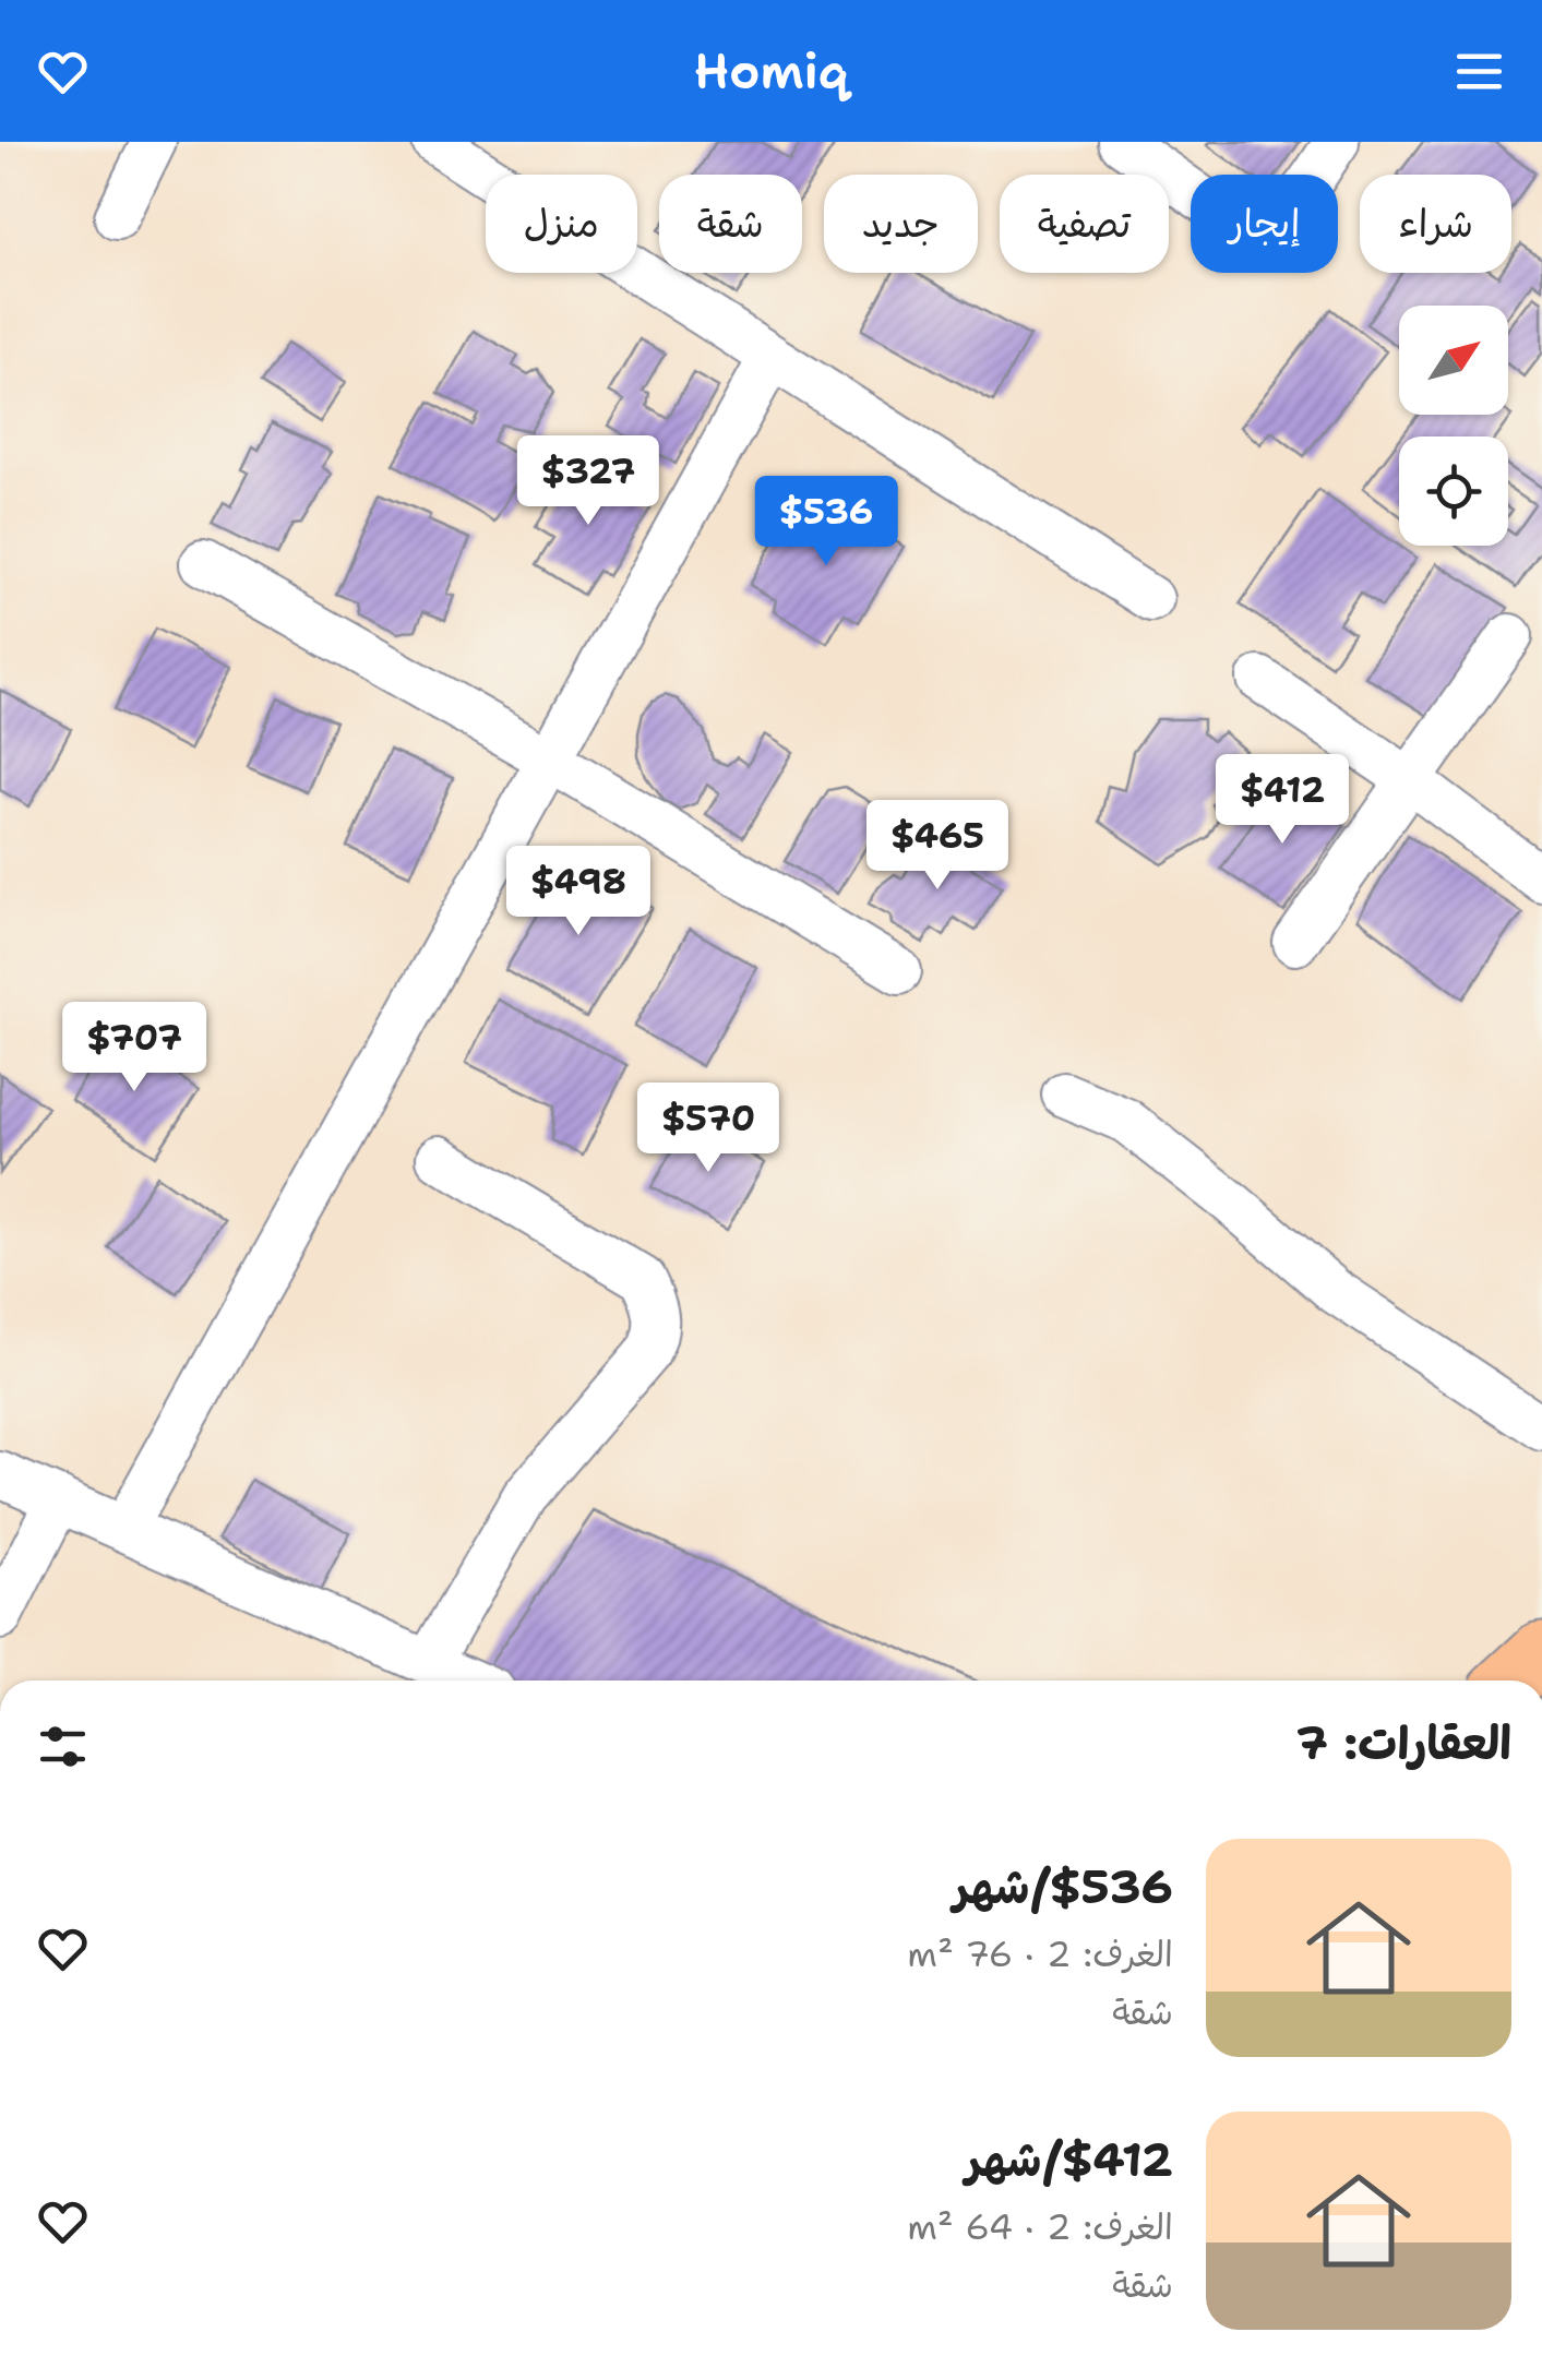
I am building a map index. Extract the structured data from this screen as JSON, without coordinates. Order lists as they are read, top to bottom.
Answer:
{
  "north": "top right",
  "page": {
    "header": "Homiq",
    "chip": [
      "شراء",
      "إيجار",
      "تصفية",
      "جديد",
      "شقة",
      "منزل"
    ],
    "price": [
      "$327",
      "$536",
      "$412",
      "$465",
      "$498",
      "$707",
      "$570"
    ],
    "heading": "العقارات: 7",
    "list": [
      {
        "name": "$536/شهر",
        "note": "الغرف: 2 · 76 m² · شقة"
      },
      {
        "name": "$412/شهر",
        "note": "الغرف: 2 · 64 m² · شقة"
      }
    ]
  }
}
